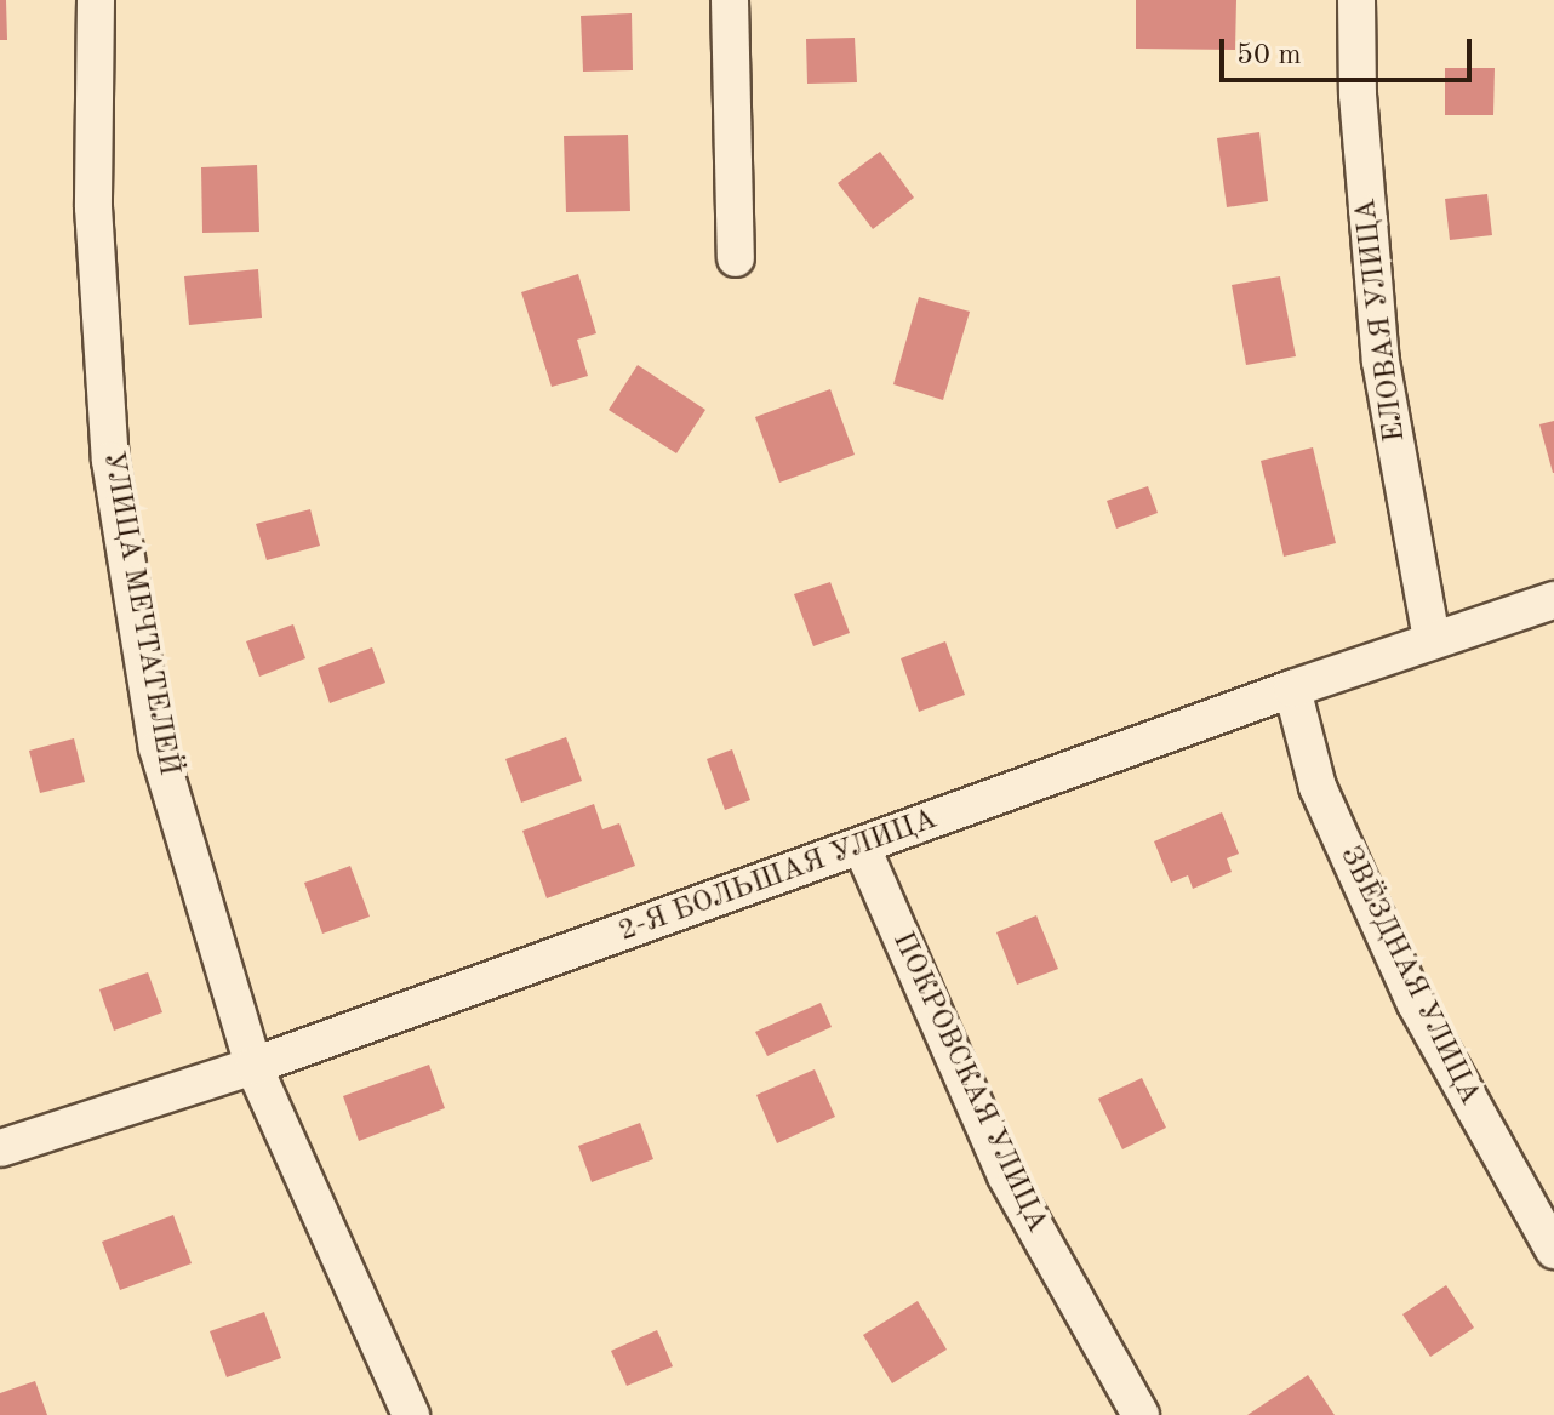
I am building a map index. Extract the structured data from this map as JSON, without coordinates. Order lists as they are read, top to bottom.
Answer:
{
  "streets": {
    "street": [
      "ЕЛОВАЯ УЛИЦА",
      "УЛИЦА МЕЧТАТЕЛЕЙ",
      "2-Я БОЛЬШАЯ УЛИЦА",
      "ЗВЁЗДНАЯ УЛИЦА",
      "ПОКРОВСКАЯ УЛИЦА"
    ]
  },
  "crossings": [
    ["ЕЛОВАЯ УЛИЦА", "2-Я БОЛЬШАЯ УЛИЦА"],
    ["УЛИЦА МЕЧТАТЕЛЕЙ", "2-Я БОЛЬШАЯ УЛИЦА"],
    ["2-Я БОЛЬШАЯ УЛИЦА", "ЗВЁЗДНАЯ УЛИЦА"],
    ["2-Я БОЛЬШАЯ УЛИЦА", "ПОКРОВСКАЯ УЛИЦА"]
  ],
  "scale_bar": "50 m"
}
